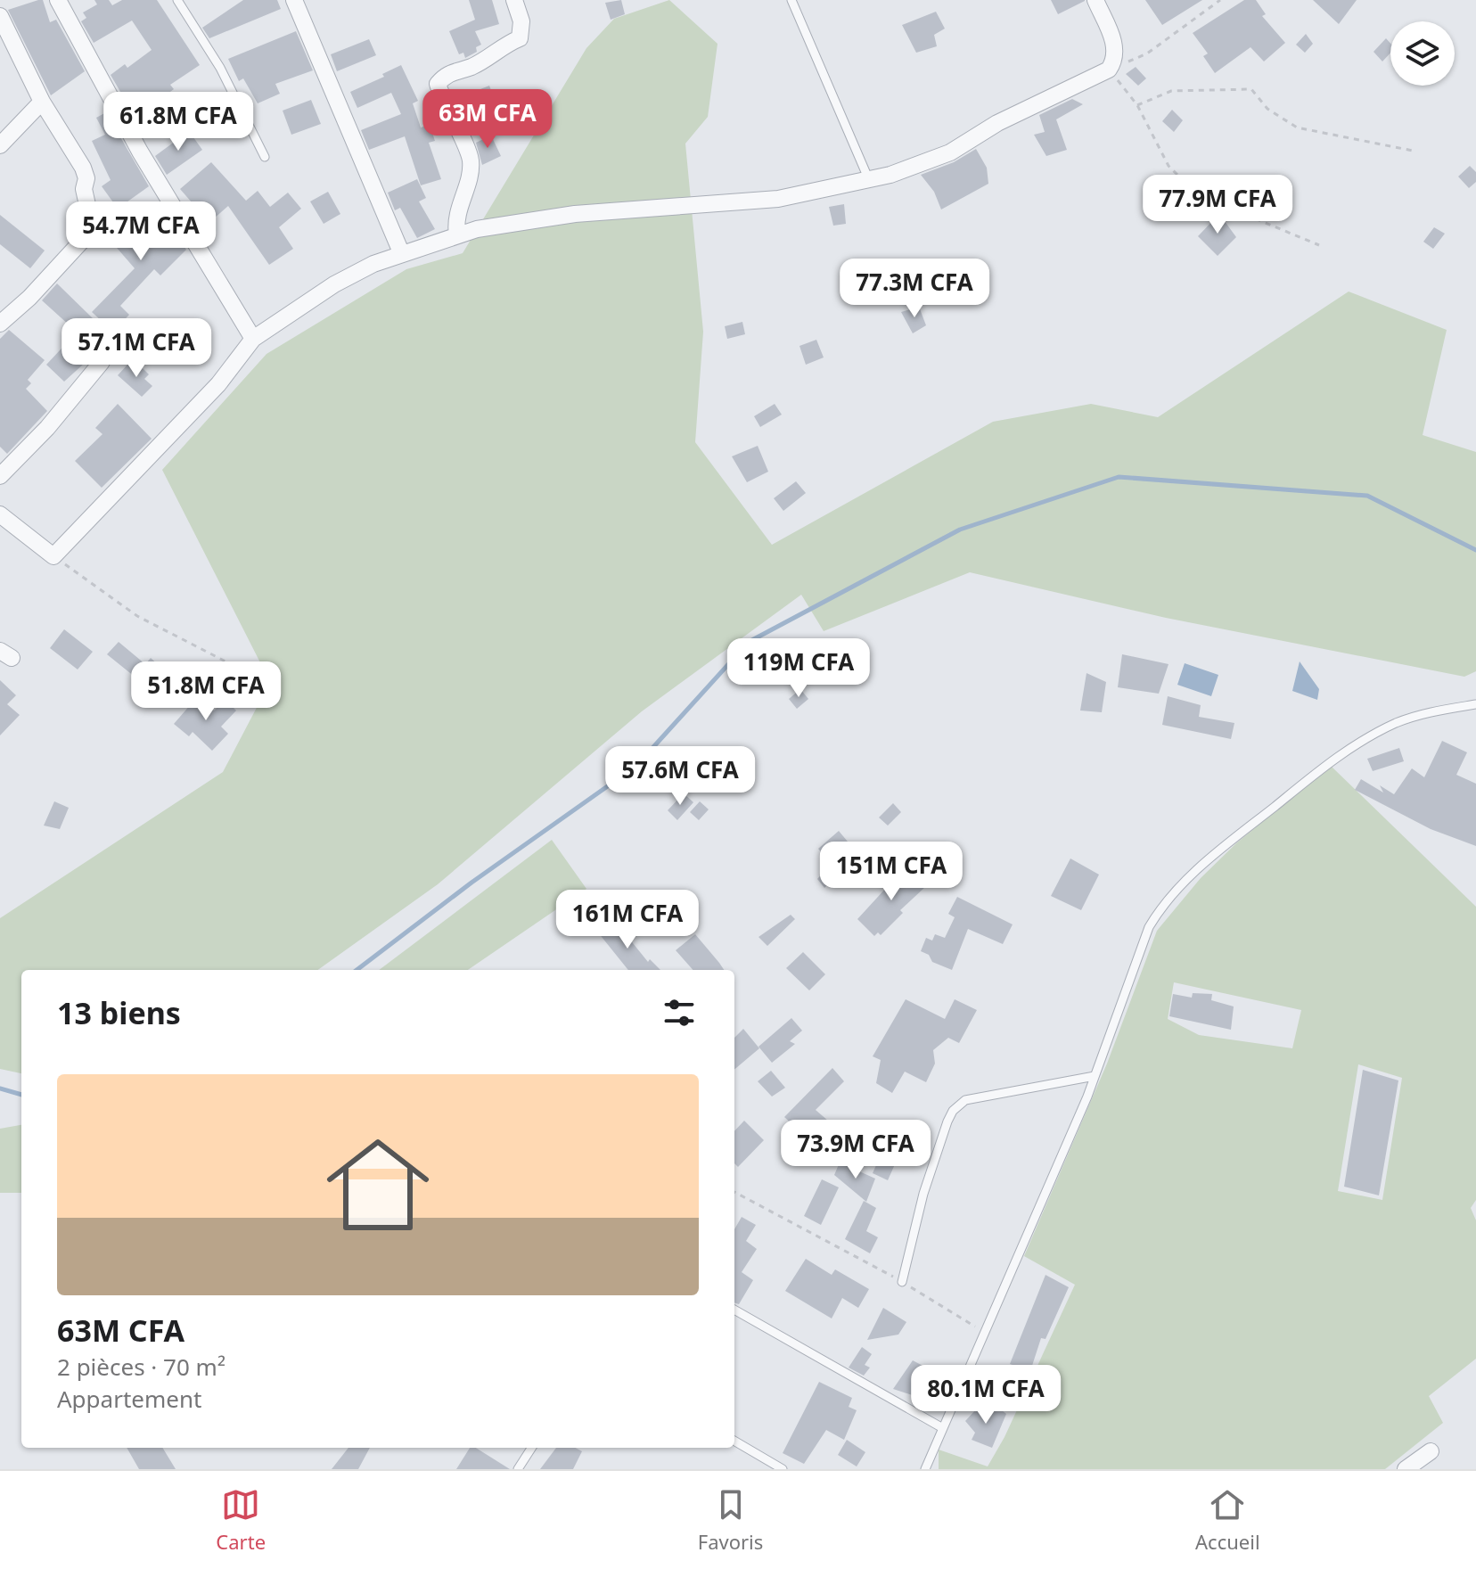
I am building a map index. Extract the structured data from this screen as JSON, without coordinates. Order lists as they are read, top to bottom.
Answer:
{
  "page": {
    "price": [
      "63M CFA",
      "61.8M CFA",
      "77.9M CFA",
      "54.7M CFA",
      "77.3M CFA",
      "57.1M CFA",
      "119M CFA",
      "51.8M CFA",
      "57.6M CFA",
      "151M CFA",
      "161M CFA",
      "73.9M CFA",
      "80.1M CFA"
    ],
    "heading": "13 biens",
    "list": [
      {
        "name": "63M CFA",
        "note": "2 pièces · 70 m² · Appartement"
      }
    ],
    "tabs": ["Carte", "Favoris", "Accueil"]
  }
}
